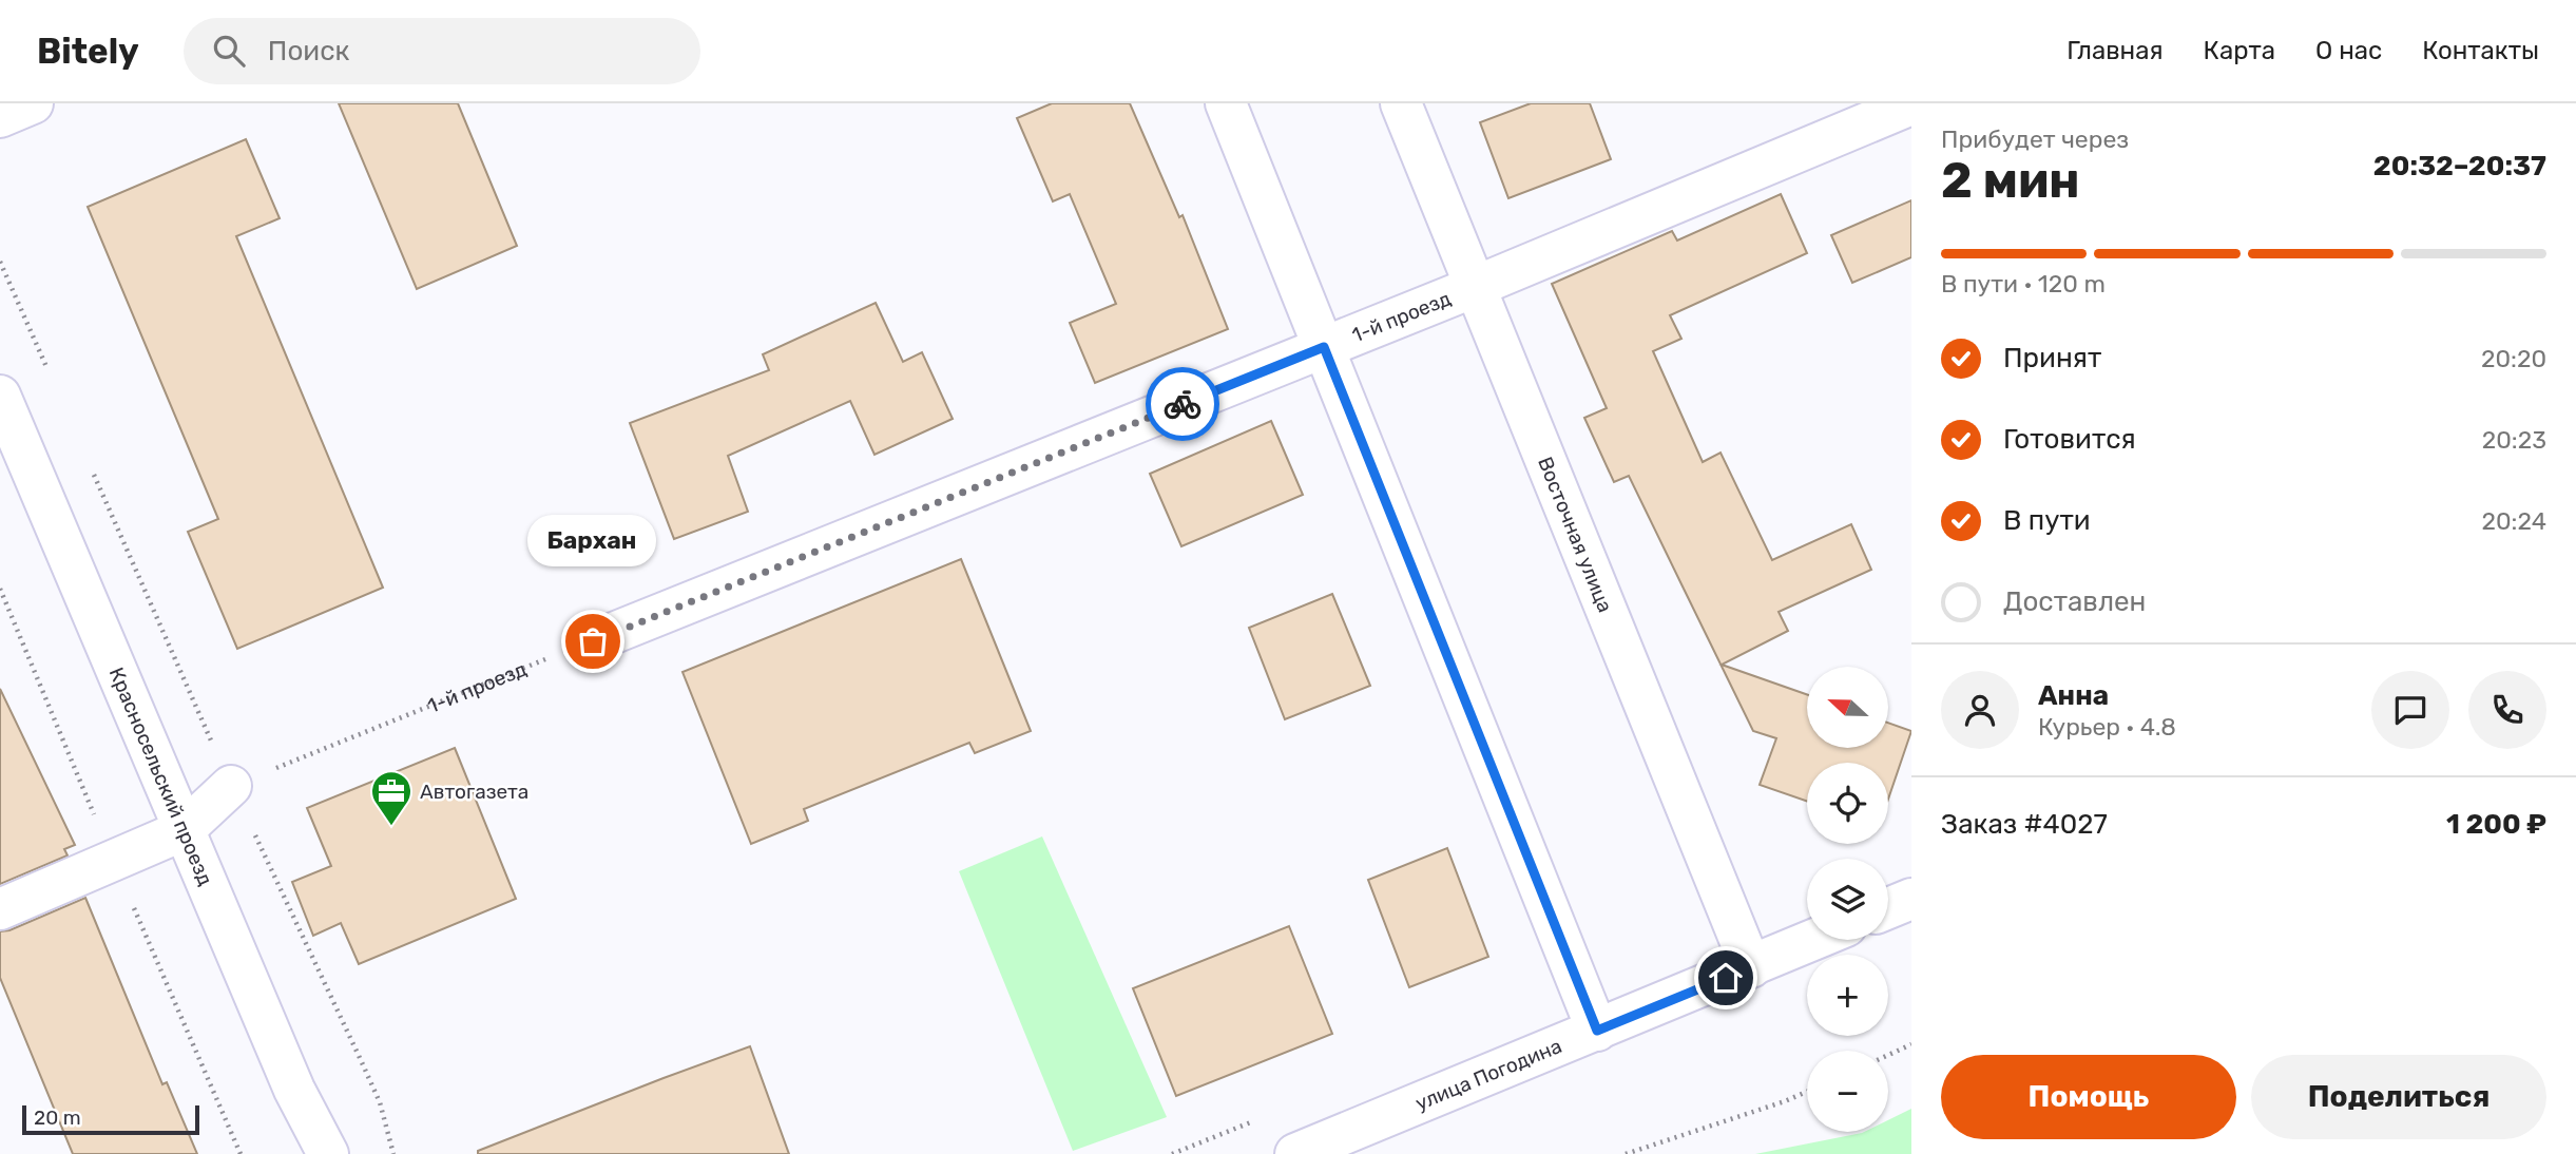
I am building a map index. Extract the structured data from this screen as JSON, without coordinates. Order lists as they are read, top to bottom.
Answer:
{
  "streets": {
    "street": [
      "1-й проезд",
      "Восточная улица",
      "Красносельский проезд",
      "улица Погодина"
    ]
  },
  "crossings": [
    ["1-й проезд", "Восточная улица"],
    ["Восточная улица", "улица Погодина"]
  ],
  "places": {
    "other": ["Бархан"],
    "office": ["Автогазета"]
  },
  "scale_bar": "20 m",
  "north": "left",
  "page": {
    "header": "Bitely",
    "search": "Поиск",
    "nav": [
      "Главная",
      "Карта",
      "О нас",
      "Контакты"
    ],
    "heading": ["2 мин", "Прибудет через", "20:32–20:37"],
    "panel": [
      "Анна",
      "Курьер · 4.8",
      "Заказ #4027",
      "1 200 ₽"
    ],
    "bar": "В пути · 120 m",
    "list": [
      ["Принят", "20:20"],
      ["Готовится", "20:23"],
      ["В пути", "20:24"],
      "Доставлен"
    ],
    "bubble": "Бархан",
    "map_buttons": ["+", "−"],
    "buttons": ["Помощь", "Поделиться"],
    "scale": "20 m"
  }
}
